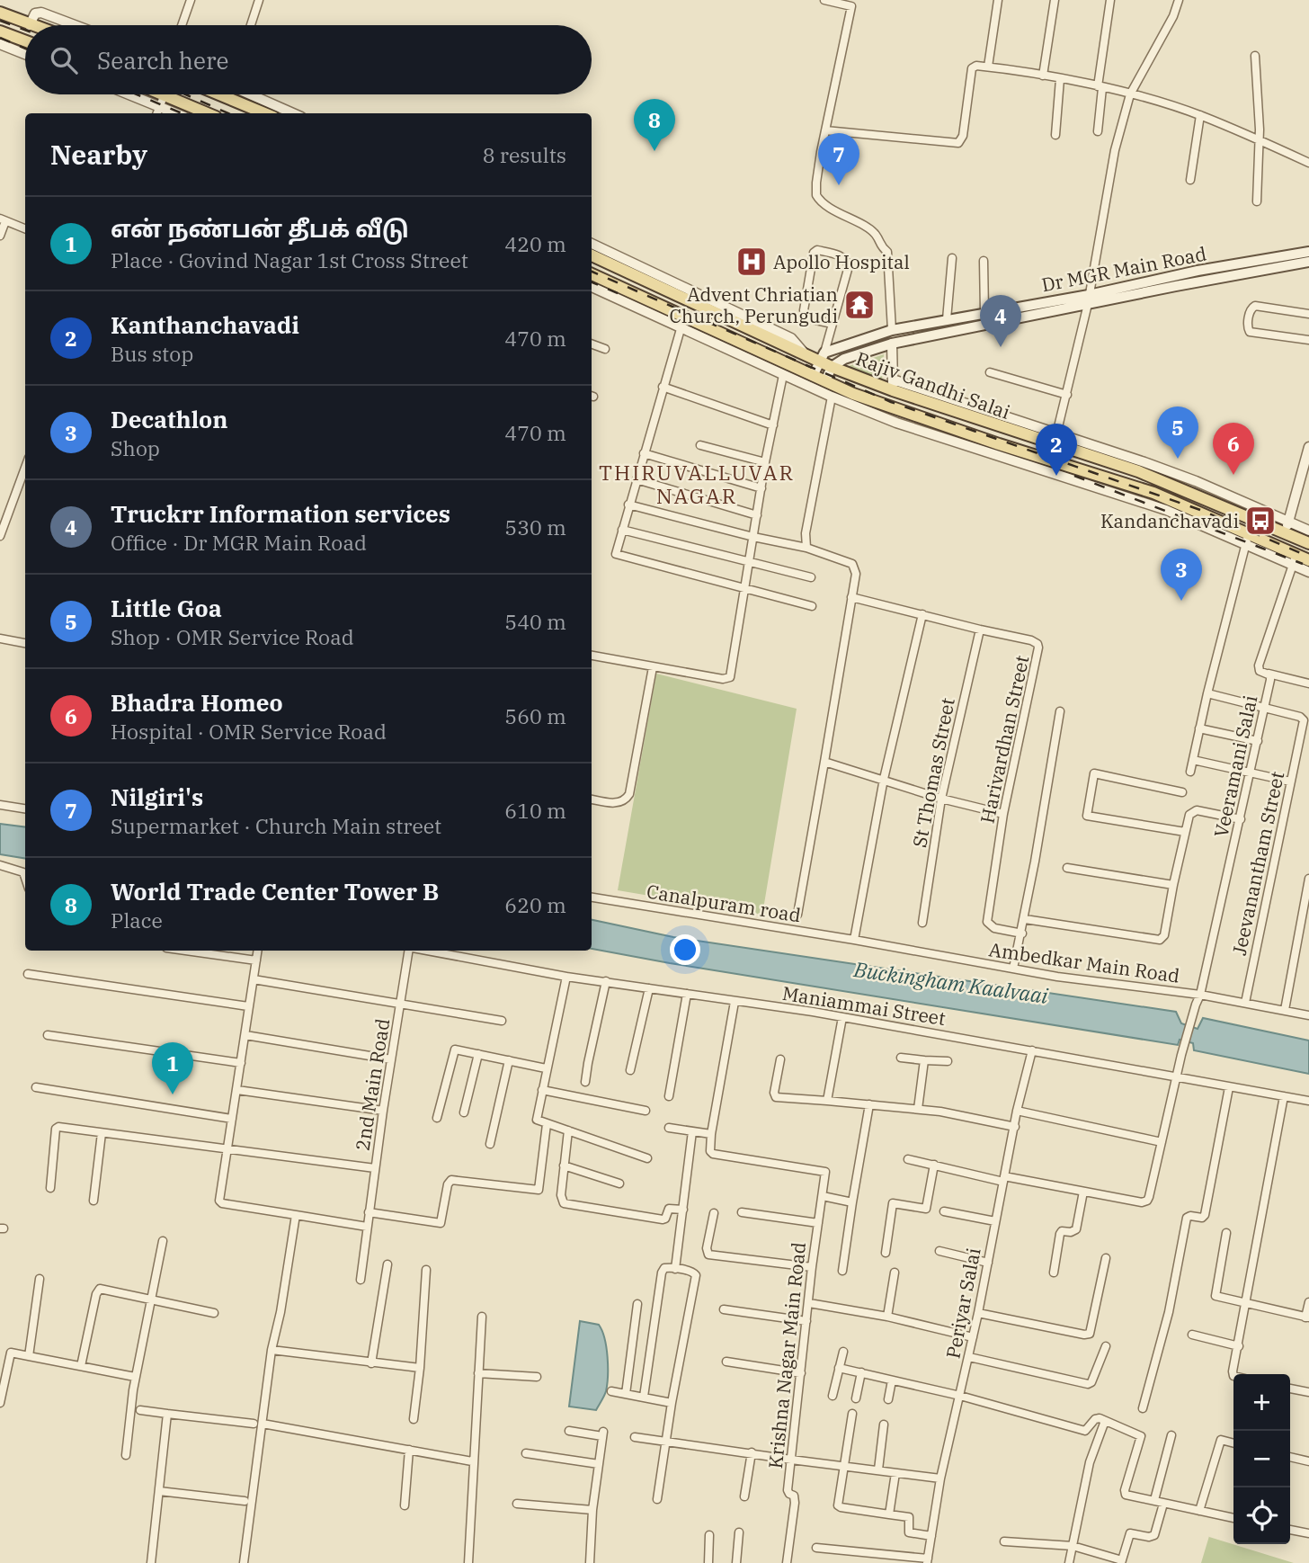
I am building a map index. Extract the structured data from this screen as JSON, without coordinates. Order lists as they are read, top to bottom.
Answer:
{
  "streets": {
    "main road": ["Dr MGR Main Road", "Rajiv Gandhi Salai"],
    "street": [
      "Harivardhan Street",
      "Veeramani Salai",
      "St Thomas Street",
      "Jeevanantham Street",
      "Canalpuram road",
      "Ambedkar Main Road",
      "Maniammai Street",
      "2nd Main Road",
      "Periyar Salai",
      "Krishna Nagar Main Road"
    ]
  },
  "crossings": [
    ["Dr MGR Main Road", "Rajiv Gandhi Salai"],
    ["Rajiv Gandhi Salai", "Veeramani Salai"],
    ["Harivardhan Street", "St Thomas Street"],
    ["Veeramani Salai", "Ambedkar Main Road"],
    ["Veeramani Salai", "Maniammai Street"],
    ["Jeevanantham Street", "Ambedkar Main Road"],
    ["Canalpuram road", "Ambedkar Main Road"],
    ["Maniammai Street", "Periyar Salai"]
  ],
  "districts": ["THIRUVALLUVAR NAGAR"],
  "water": ["Buckingham Kaalvaai"],
  "places": {
    "hospital": ["Apollo Hospital"],
    "temple": ["Advent Chriatian Church, Perungudi"],
    "bus stop": ["Kandanchavadi"]
  },
  "page": {
    "search": "Search here",
    "pins": [
      "8",
      "7",
      "4",
      "5",
      "6",
      "2",
      "3",
      "1"
    ],
    "heading": ["Nearby", "8 results"],
    "list": [
      {
        "mark": "1",
        "name": "என் நண்பன் தீபக் வீடு",
        "note": "Place · Govind Nagar 1st Cross Street",
        "value": "420 m"
      },
      {
        "mark": "2",
        "name": "Kanthanchavadi",
        "note": "Bus stop",
        "value": "470 m"
      },
      {
        "mark": "3",
        "name": "Decathlon",
        "note": "Shop",
        "value": "470 m"
      },
      {
        "mark": "4",
        "name": "Truckrr Information services",
        "note": "Office · Dr MGR Main Road",
        "value": "530 m"
      },
      {
        "mark": "5",
        "name": "Little Goa",
        "note": "Shop · OMR Service Road",
        "value": "540 m"
      },
      {
        "mark": "6",
        "name": "Bhadra Homeo",
        "note": "Hospital · OMR Service Road",
        "value": "560 m"
      },
      {
        "mark": "7",
        "name": "Nilgiri's",
        "note": "Supermarket · Church Main street",
        "value": "610 m"
      },
      {
        "mark": "8",
        "name": "World Trade Center Tower B",
        "note": "Place",
        "value": "620 m"
      }
    ],
    "map_buttons": ["+", "−"]
  }
}
